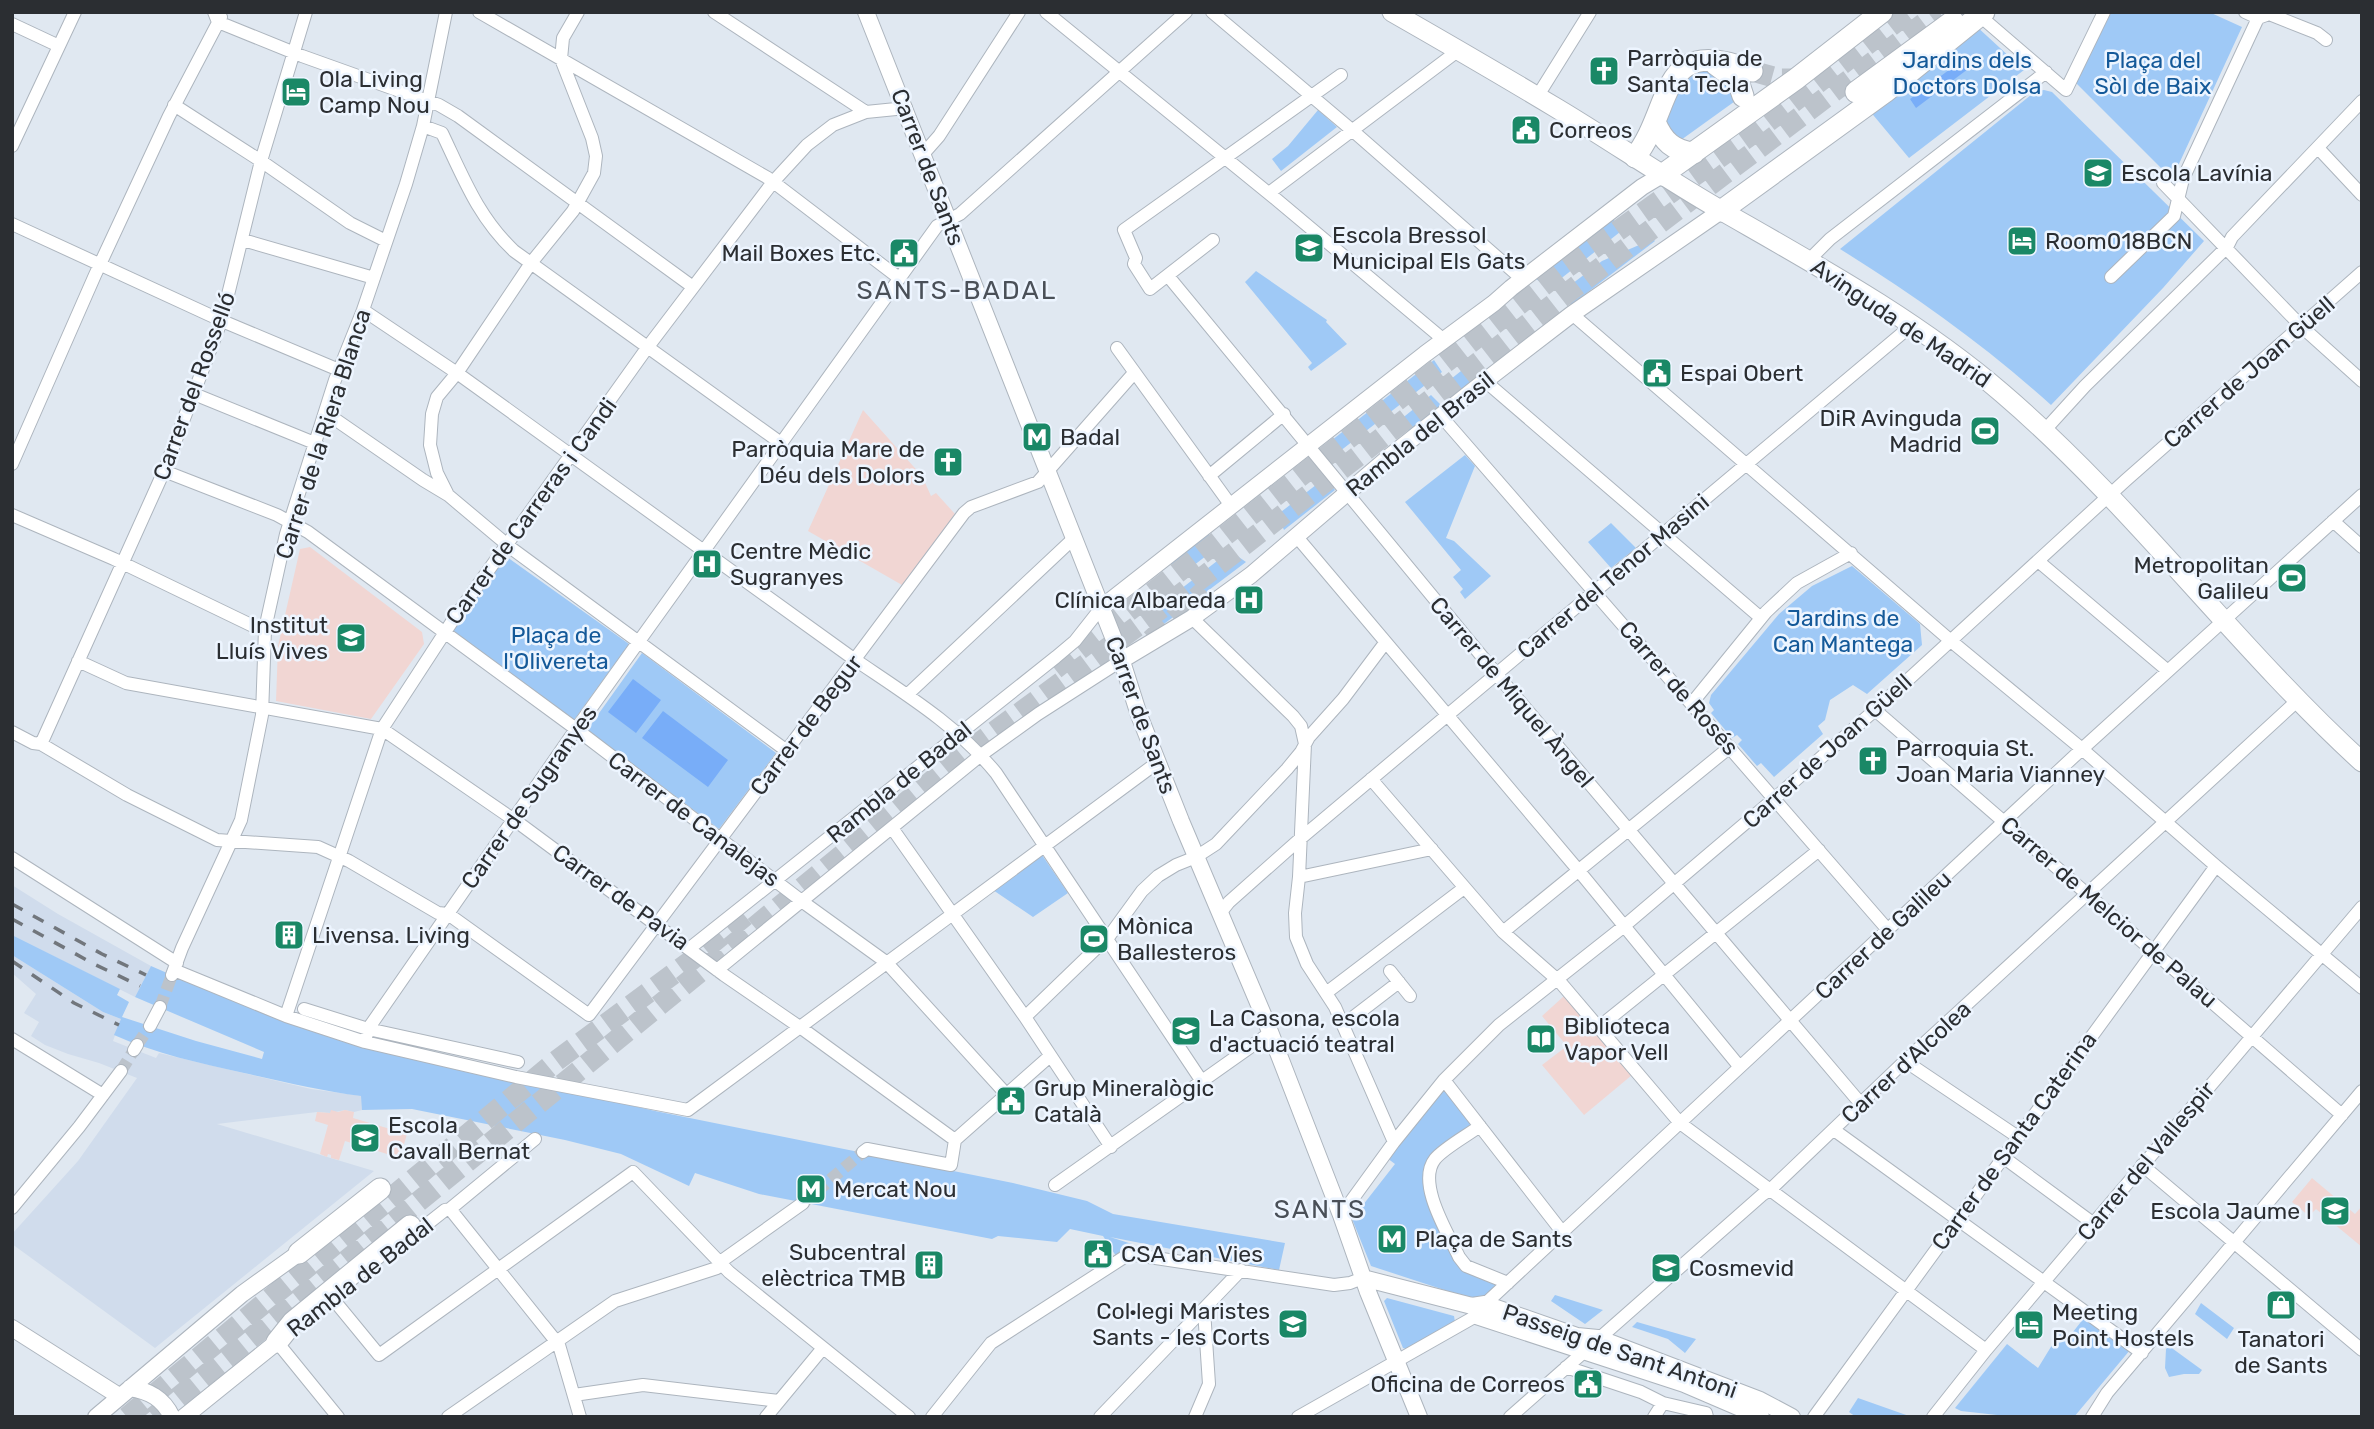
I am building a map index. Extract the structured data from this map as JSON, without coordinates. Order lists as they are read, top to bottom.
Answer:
{
  "streets": {
    "main road": ["Avinguda de Madrid"],
    "street": [
      "Carrer de Sants",
      "Carrer de Joan Güell",
      "Carrer del Rosselló",
      "Carrer de la Riera Blanca",
      "Rambla del Brasil",
      "Carrer de Carreras i Candi",
      "Carrer del Tenor Masini",
      "Carrer de Rosés",
      "Carrer de Miquel Àngel",
      "Carrer de Begur",
      "Rambla de Badal",
      "Carrer de Sugranyes",
      "Carrer de Canalejas",
      "Carrer de Pavia",
      "Carrer de Melcior de Palau",
      "Carrer de Galileu",
      "Carrer d'Alcolea",
      "Carrer de Santa Caterina",
      "Carrer del Vallespir",
      "Passeig de Sant Antoni"
    ]
  },
  "crossings": [
    ["Carrer de Sants", "Carrer de Joan Güell"],
    ["Carrer de Sants", "Rambla del Brasil"],
    ["Carrer de Sants", "Carrer de Carreras i Candi"],
    ["Carrer de Sants", "Carrer del Tenor Masini"],
    ["Carrer de Sants", "Carrer de Begur"],
    ["Carrer de Sants", "Rambla de Badal"],
    ["Carrer de Sants", "Carrer de Sugranyes"],
    ["Carrer de Sants", "Carrer de Galileu"],
    ["Carrer de Sants", "Passeig de Sant Antoni"],
    ["Avinguda de Madrid", "Carrer de Joan Güell"],
    ["Avinguda de Madrid", "Rambla del Brasil"],
    ["Avinguda de Madrid", "Carrer del Tenor Masini"],
    ["Avinguda de Madrid", "Carrer de Galileu"],
    ["Avinguda de Madrid", "Carrer d'Alcolea"],
    ["Carrer de Joan Güell", "Carrer de Rosés"],
    ["Carrer de Joan Güell", "Carrer de Miquel Àngel"],
    ["Carrer de Joan Güell", "Carrer de Melcior de Palau"],
    ["Carrer del Rosselló", "Carrer de Canalejas"],
    ["Carrer del Rosselló", "Carrer de Pavia"],
    ["Carrer de la Riera Blanca", "Carrer de Canalejas"],
    ["Carrer de la Riera Blanca", "Carrer de Pavia"],
    ["Rambla del Brasil", "Carrer de Rosés"],
    ["Rambla del Brasil", "Carrer de Miquel Àngel"],
    ["Rambla del Brasil", "Rambla de Badal"],
    ["Carrer de Carreras i Candi", "Carrer de Canalejas"],
    ["Carrer de Carreras i Candi", "Carrer de Pavia"],
    ["Carrer del Tenor Masini", "Carrer de Rosés"],
    ["Carrer del Tenor Masini", "Carrer de Miquel Àngel"],
    ["Carrer de Rosés", "Carrer de Galileu"],
    ["Carrer de Miquel Àngel", "Carrer de Galileu"],
    ["Carrer de Miquel Àngel", "Carrer d'Alcolea"],
    ["Carrer de Begur", "Carrer de Sugranyes"],
    ["Carrer de Begur", "Carrer de Canalejas"],
    ["Carrer de Begur", "Carrer de Pavia"],
    ["Rambla de Badal", "Carrer de Canalejas"],
    ["Rambla de Badal", "Carrer de Pavia"],
    ["Carrer de Sugranyes", "Carrer de Canalejas"],
    ["Carrer de Sugranyes", "Carrer de Pavia"],
    ["Carrer de Melcior de Palau", "Carrer de Galileu"],
    ["Carrer de Melcior de Palau", "Carrer d'Alcolea"],
    ["Carrer de Melcior de Palau", "Carrer de Santa Caterina"],
    ["Carrer de Melcior de Palau", "Carrer del Vallespir"],
    ["Carrer de Galileu", "Passeig de Sant Antoni"],
    ["Carrer d'Alcolea", "Passeig de Sant Antoni"]
  ],
  "districts": ["SANTS-BADAL", "SANTS"],
  "parks": [
    "Jardins dels Doctors Dolsa",
    "Plaça del Sòl de Baix",
    "Jardins de Can Mantega",
    "Plaça de l'Olivereta"
  ],
  "places": {
    "church": ["Parròquia de Santa Tecla", "Parròquia Mare de Déu dels Dolors", "Parroquia St. Joan Maria Vianney"],
    "hotel": ["Ola Living Camp Nou", "Room018BCN", "Meeting Point Hostels"],
    "public building": [
      "Correos",
      "Mail Boxes Etc.",
      "Espai Obert",
      "Grup Mineralògic Català",
      "CSA Can Vies",
      "Oficina de Correos"
    ],
    "school or university": [
      "Escola Lavínia",
      "Escola Bressol Municipal Els Gats",
      "Institut Lluís Vives",
      "La Casona, escola d'actuació teatral",
      "Escola Cavall Bernat",
      "Escola Jaume I",
      "Cosmevid",
      "Col·legi Maristes Sants - les Corts"
    ],
    "sports": ["DiR Avinguda Madrid", "Metropolitan Galileu", "Mònica Ballesteros"],
    "metro station": ["Badal", "Mercat Nou", "Plaça de Sants"],
    "hospital": ["Centre Mèdic Sugranyes", "Clínica Albareda"],
    "building": ["Livensa. Living", "Subcentral elèctrica TMB"],
    "library": ["Biblioteca Vapor Vell"],
    "shop": ["Tanatori de Sants"]
  }
}
